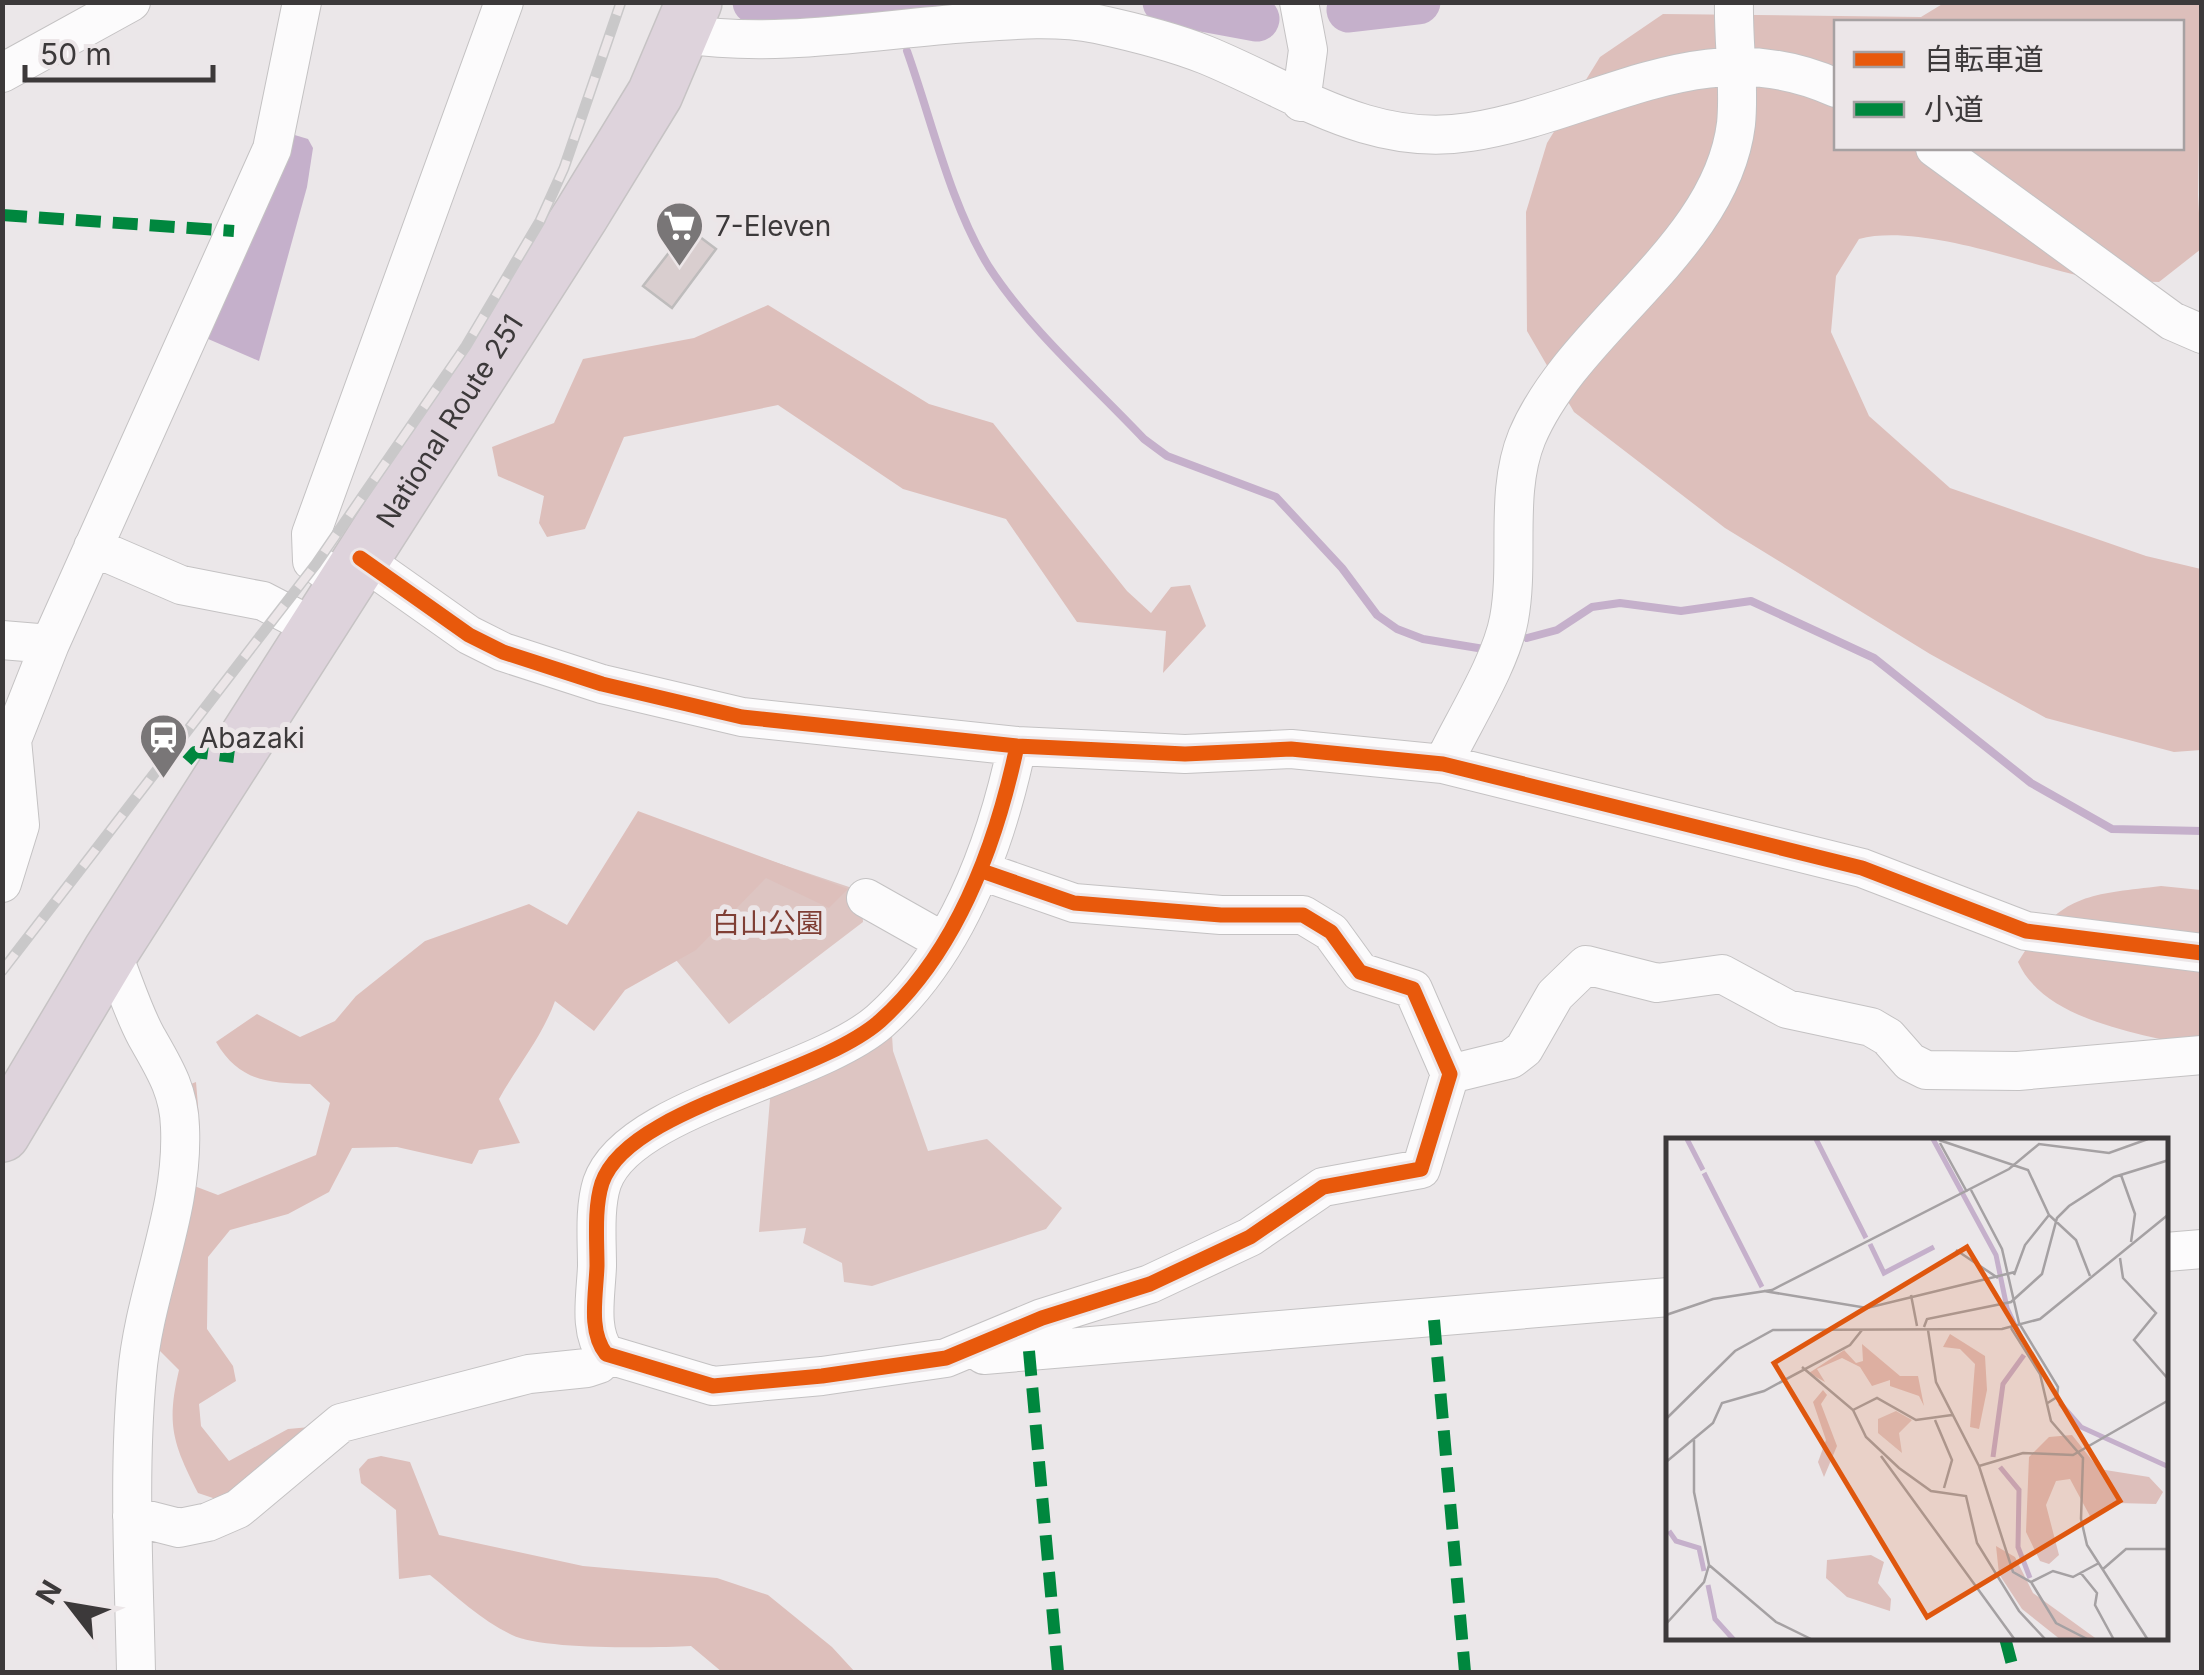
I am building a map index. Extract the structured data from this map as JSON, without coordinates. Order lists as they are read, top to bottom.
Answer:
{
  "streets": {
    "highway": ["National Route 251"]
  },
  "parks": ["白山公園"],
  "places": {
    "supermarket": ["7-Eleven"],
    "station": ["Abazaki"]
  },
  "legend": ["自転車道", "小道"],
  "scale_bar": "50 m",
  "north": "top left"
}
